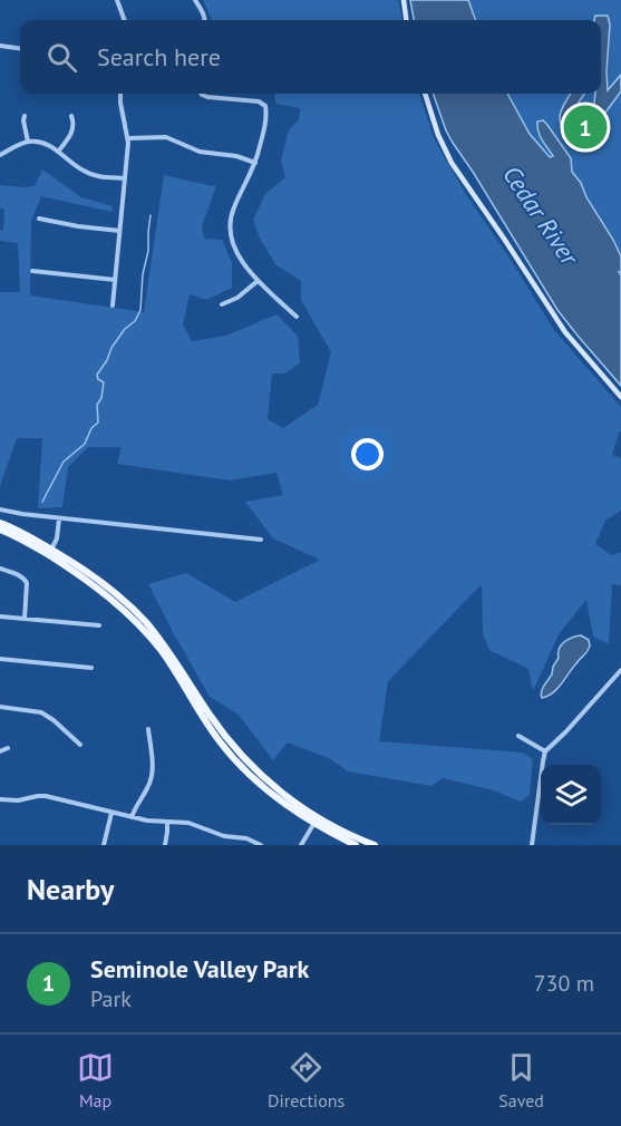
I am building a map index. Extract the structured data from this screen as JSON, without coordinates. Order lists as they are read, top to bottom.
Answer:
{
  "water": ["Cedar River"],
  "page": {
    "search": "Search here",
    "pins": "1",
    "heading": "Nearby",
    "list": [
      {
        "mark": "1",
        "name": "Seminole Valley Park",
        "note": "Park",
        "value": "730 m"
      }
    ],
    "nav": ["Map", "Directions", "Saved"]
  }
}
